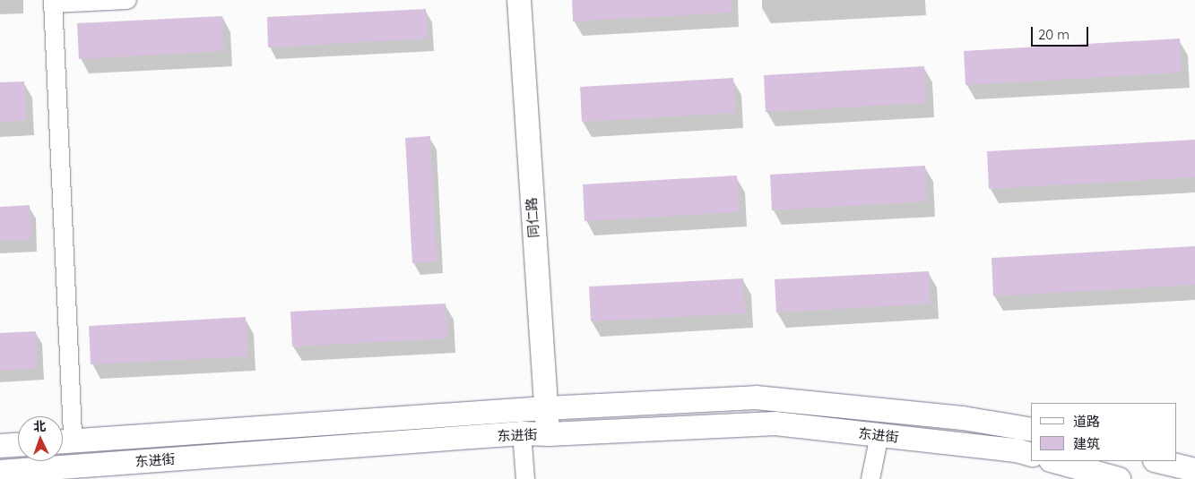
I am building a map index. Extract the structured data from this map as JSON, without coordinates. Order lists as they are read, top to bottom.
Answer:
{
  "streets": {
    "main road": ["同仁路", "东进街"]
  },
  "crossings": [
    ["同仁路", "东进街"]
  ],
  "legend": ["道路", "建筑"],
  "scale_bar": "20 m",
  "north": "top"
}
